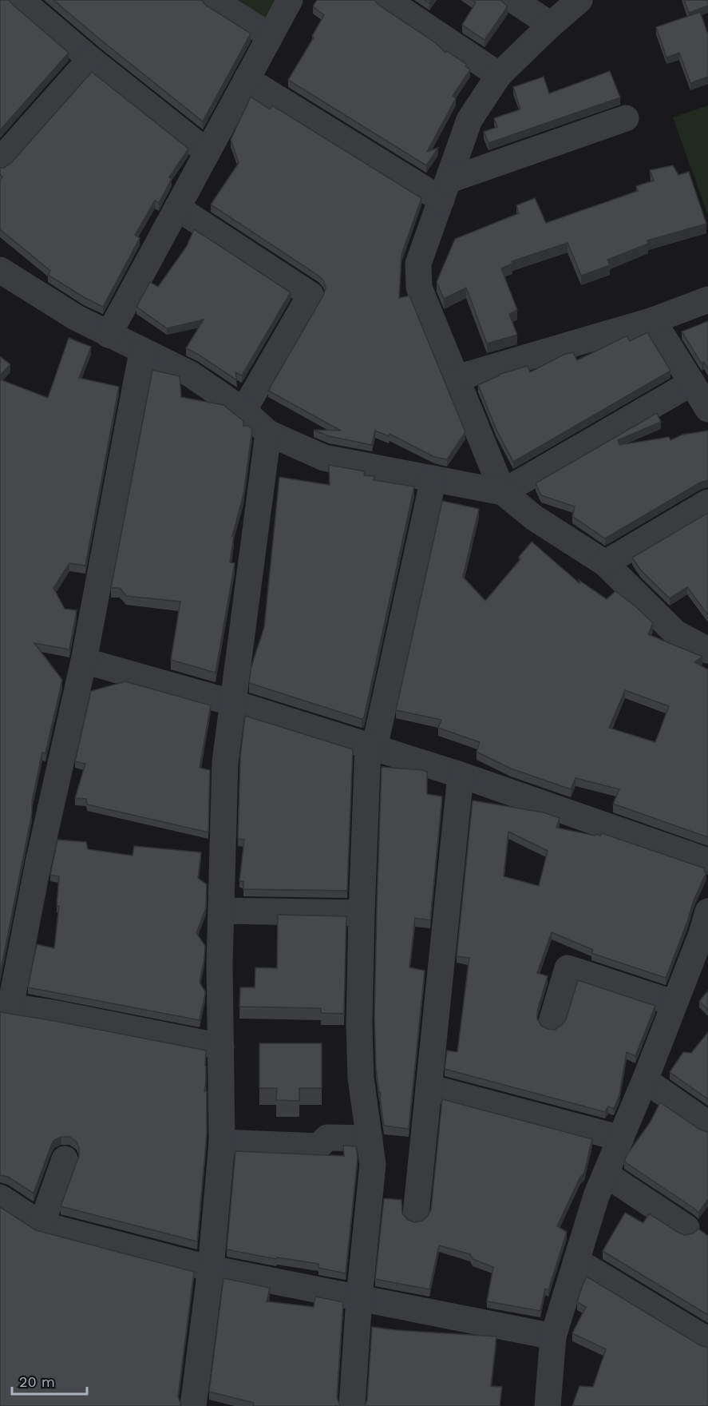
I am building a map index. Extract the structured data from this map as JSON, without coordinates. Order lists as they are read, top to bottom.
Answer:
{
  "scale_bar": "20 m"
}
